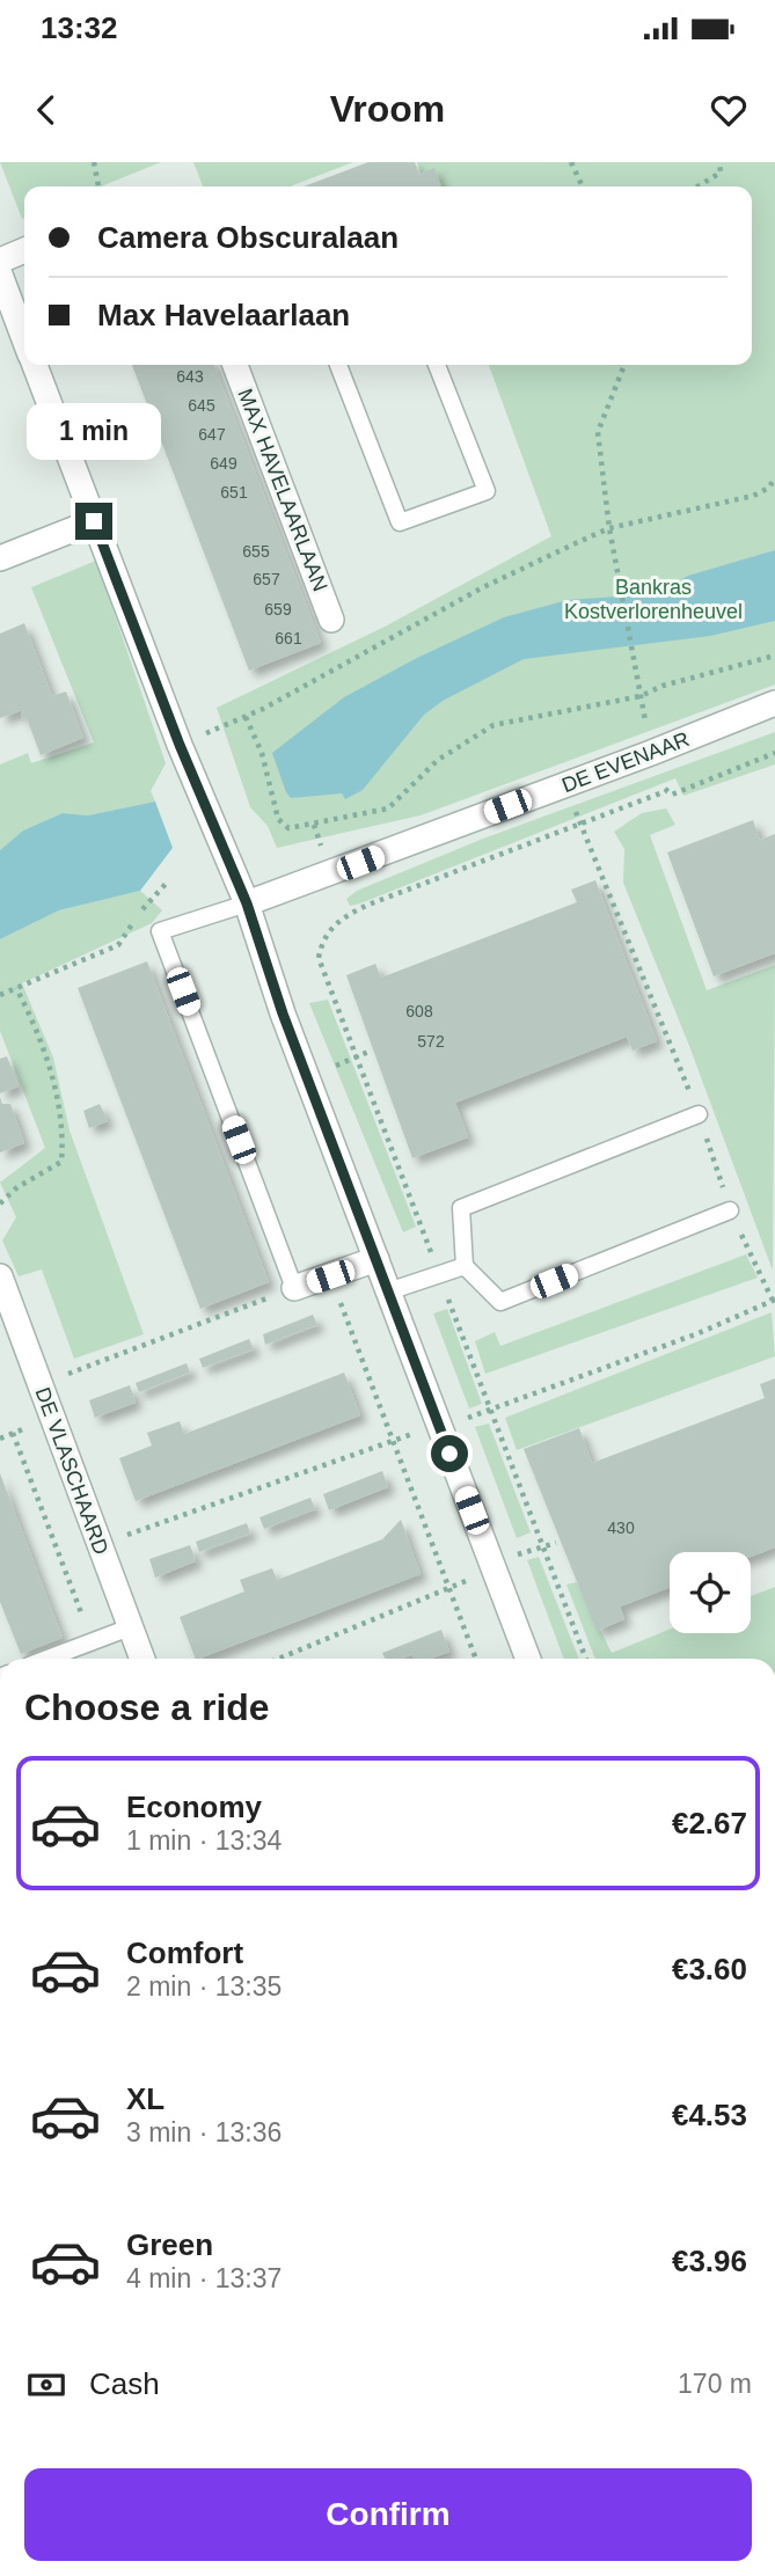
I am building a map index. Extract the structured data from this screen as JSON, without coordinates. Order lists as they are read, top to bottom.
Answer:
{
  "streets": {
    "street": ["MAX HAVELAARLAAN", "DE EVENAAR", "DE VLASCHAARD"]
  },
  "parks": ["Bankras Kostverlorenheuvel"],
  "house_numbers": [
    "643",
    "645",
    "647",
    "649",
    "651",
    "655",
    "657",
    "659",
    "661",
    "608",
    "572",
    "430"
  ],
  "page": {
    "status": "13:32",
    "header": "Vroom",
    "banner": ["Camera Obscuralaan", "Max Havelaarlaan"],
    "bubble": "1 min",
    "heading": "Choose a ride",
    "list": [
      {
        "name": "Economy",
        "note": "1 min · 13:34",
        "value": "€2.67"
      },
      {
        "name": "Comfort",
        "note": "2 min · 13:35",
        "value": "€3.60"
      },
      {
        "name": "XL",
        "note": "3 min · 13:36",
        "value": "€4.53"
      },
      {
        "name": "Green",
        "note": "4 min · 13:37",
        "value": "€3.96"
      }
    ],
    "pay": ["Cash", "170 m"],
    "buttons": "Confirm"
  }
}
